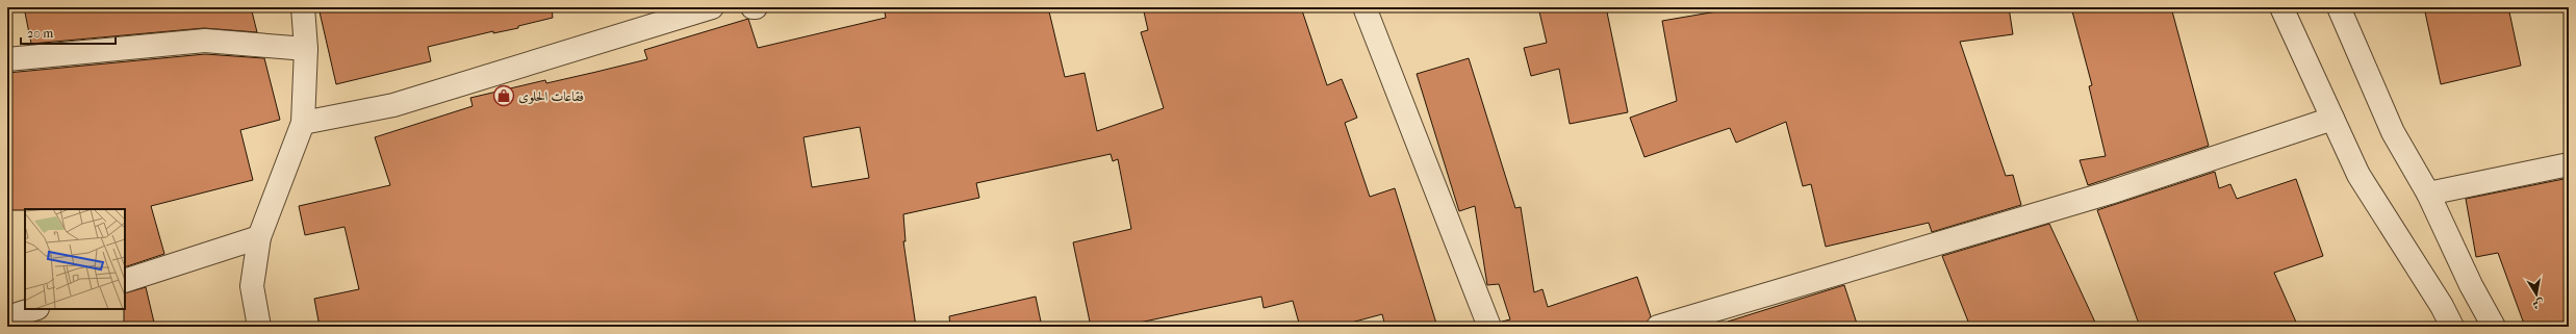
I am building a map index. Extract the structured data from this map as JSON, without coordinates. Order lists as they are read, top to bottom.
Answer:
{
  "places": {
    "shop": ["فقاعات الحلوى"]
  },
  "scale_bar": "20 m",
  "north": "bottom"
}
